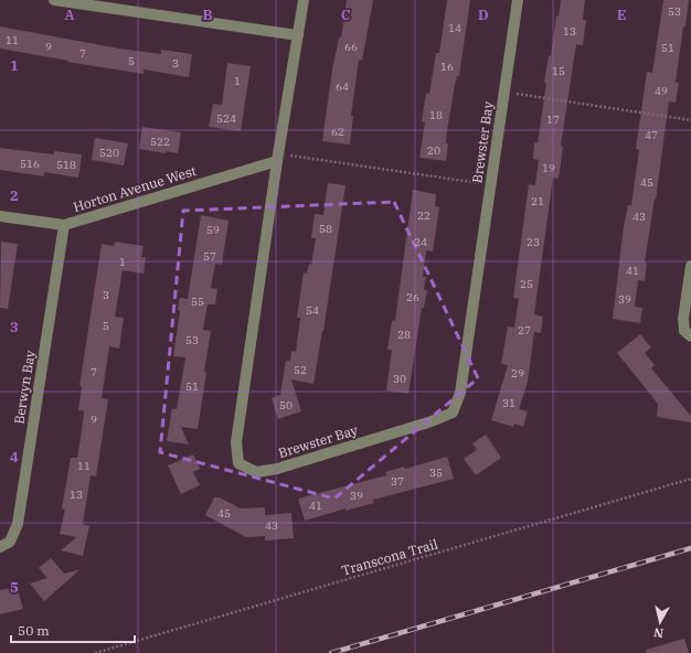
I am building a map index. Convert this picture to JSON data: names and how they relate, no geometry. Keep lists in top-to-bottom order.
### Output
{
  "streets": {
    "street": ["Brewster Bay", "Horton Avenue West", "Berwyn Bay"],
    "path": ["Transcona Trail"]
  },
  "crossings": [
    ["Brewster Bay", "Horton Avenue West"],
    ["Horton Avenue West", "Berwyn Bay"]
  ],
  "house_numbers": [
    "53",
    "14",
    "13",
    "11",
    "9",
    "66",
    "51",
    "7",
    "5",
    "3",
    "16",
    "15",
    "1",
    "64",
    "49",
    "18",
    "524",
    "17",
    "62",
    "47",
    "522",
    "20",
    "520",
    "516",
    "518",
    "19",
    "45",
    "21",
    "22",
    "43",
    "58",
    "59",
    "24",
    "23",
    "57",
    "1",
    "41",
    "25",
    "3",
    "26",
    "39",
    "55",
    "54",
    "5",
    "27",
    "28",
    "53",
    "52",
    "7",
    "29",
    "30",
    "51",
    "31",
    "50",
    "9",
    "11",
    "35",
    "37",
    "13",
    "39",
    "41",
    "45",
    "43"
  ],
  "scale_bar": "50 m",
  "north": "bottom",
  "grid": {
    "columns": [
      "A",
      "B",
      "C",
      "D",
      "E"
    ],
    "rows": [
      "1",
      "2",
      "3",
      "4",
      "5"
    ]
  }
}
